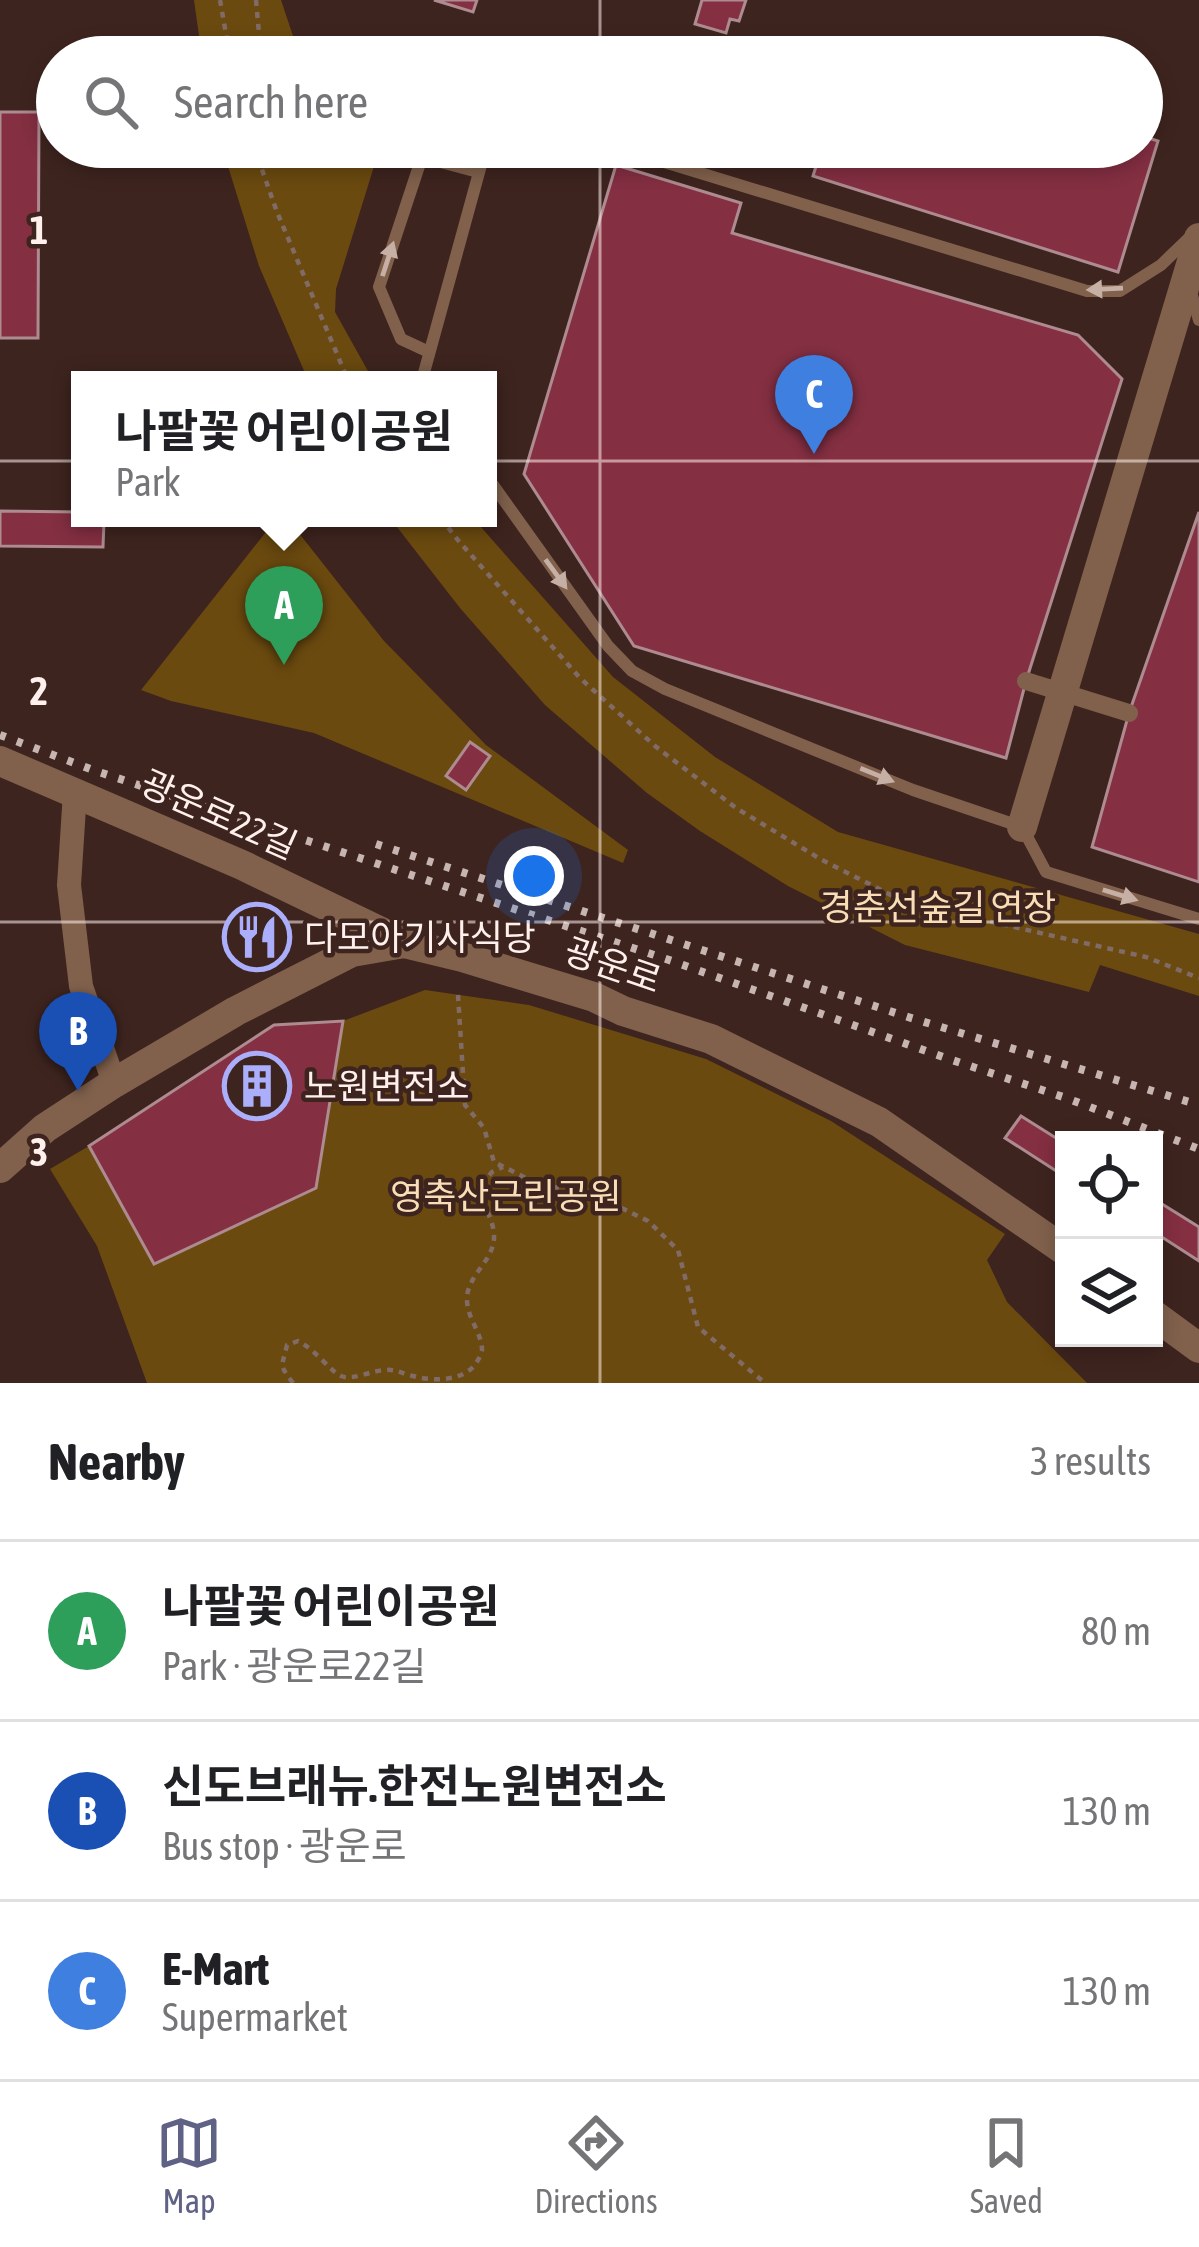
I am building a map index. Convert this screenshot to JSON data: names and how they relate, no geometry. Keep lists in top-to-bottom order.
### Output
{
  "streets": {
    "street": ["광운로22길", "광운로"]
  },
  "crossings": [
    ["광운로22길", "광운로"]
  ],
  "parks": ["경춘선숲길 연장", "영축산근린공원"],
  "places": {
    "restaurant": ["다모아기사식당"],
    "building": ["노원변전소"]
  },
  "page": {
    "search": "Search here",
    "pins": ["C", "A", "B"],
    "popup": ["나팔꽃 어린이공원", "Park"],
    "heading": ["Nearby", "3 results"],
    "list": [
      {
        "mark": "A",
        "name": "나팔꽃 어린이공원",
        "note": "Park · 광운로22길",
        "value": "80 m"
      },
      {
        "mark": "B",
        "name": "신도브래뉴.한전노원변전소",
        "note": "Bus stop · 광운로",
        "value": "130 m"
      },
      {
        "mark": "C",
        "name": "E-Mart",
        "note": "Supermarket",
        "value": "130 m"
      }
    ],
    "nav": ["Map", "Directions", "Saved"]
  },
  "grid": {
    "rows": ["1", "2", "3"]
  }
}
